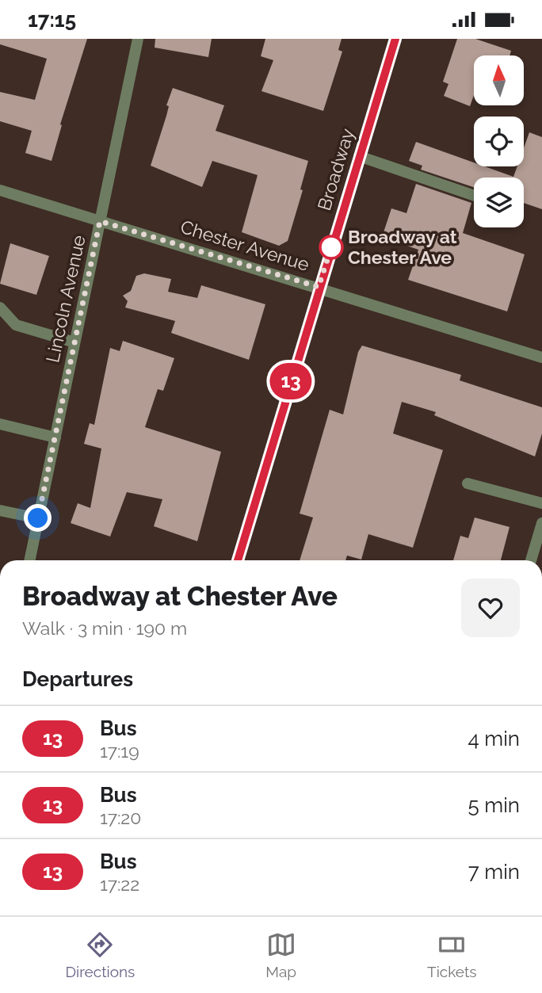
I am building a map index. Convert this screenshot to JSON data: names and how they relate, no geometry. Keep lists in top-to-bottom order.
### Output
{
  "streets": {
    "main road": ["Broadway"],
    "street": ["Chester Avenue", "Lincoln Avenue"]
  },
  "crossings": [
    ["Broadway", "Chester Avenue"],
    ["Chester Avenue", "Lincoln Avenue"]
  ],
  "places": ["Broadway at Chester Ave"],
  "lines": ["bus line 13"],
  "north": "top",
  "page": {
    "status": "17:15",
    "on_map": "13",
    "heading": [
      ["Broadway at Chester Ave", "Walk · 3 min · 190 m"],
      "Departures"
    ],
    "list": [
      {
        "mark": "13",
        "name": "Bus",
        "note": "17:19",
        "value": "4 min"
      },
      {
        "mark": "13",
        "name": "Bus",
        "note": "17:20",
        "value": "5 min"
      },
      {
        "mark": "13",
        "name": "Bus",
        "note": "17:22",
        "value": "7 min"
      }
    ],
    "tabs": ["Directions", "Map", "Tickets"]
  }
}
